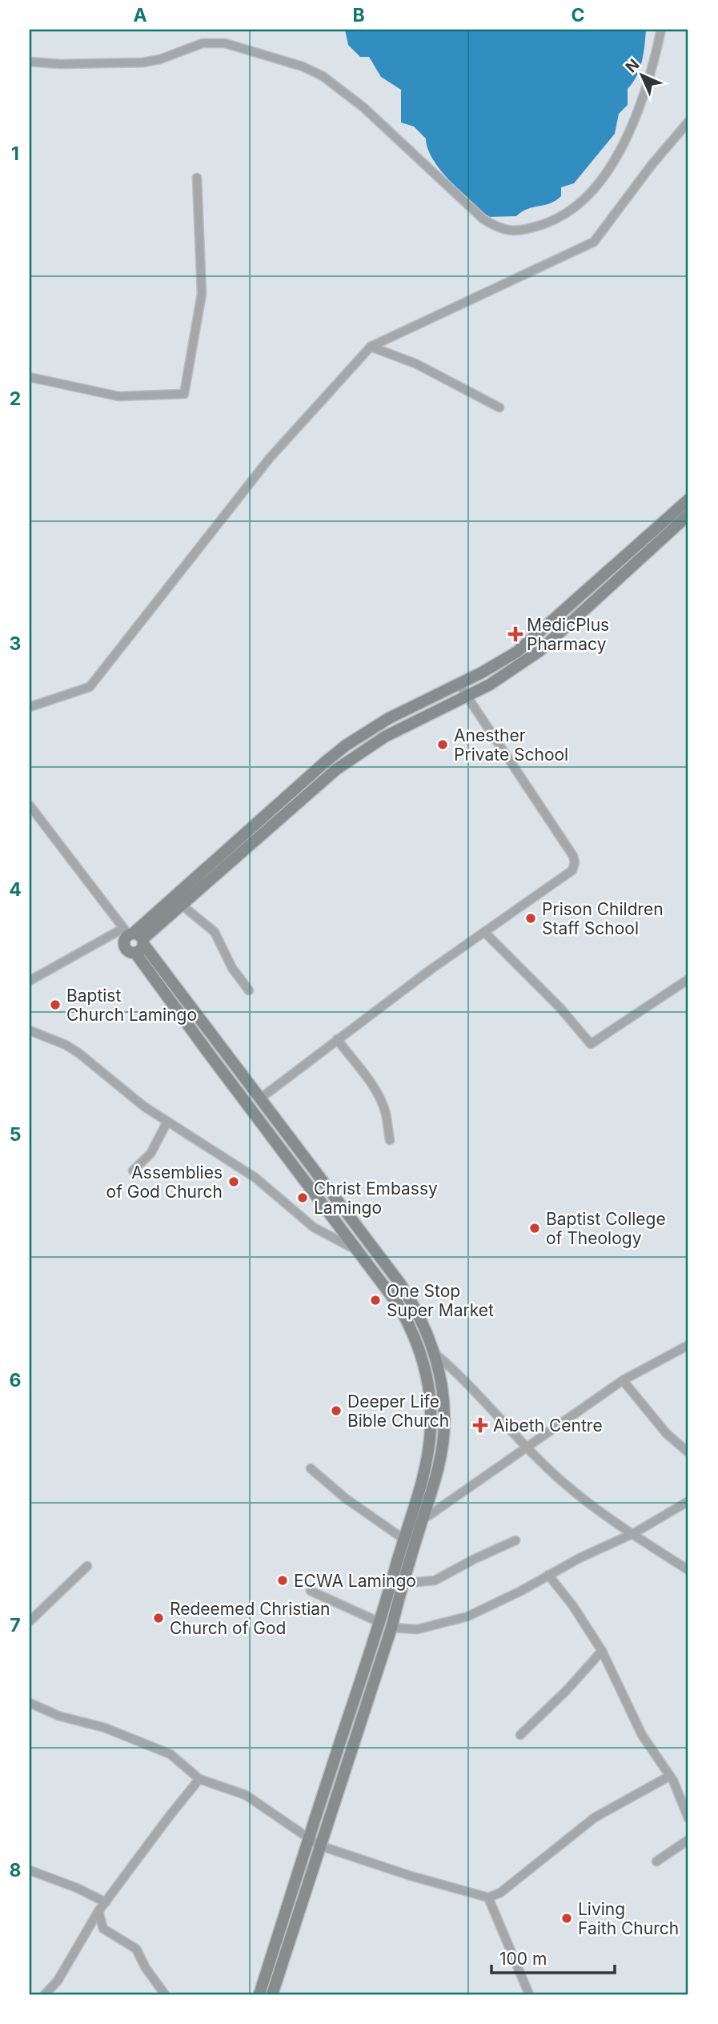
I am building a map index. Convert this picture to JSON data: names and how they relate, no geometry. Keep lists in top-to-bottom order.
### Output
{
  "places": {
    "health": ["MedicPlus Pharmacy", "Aibeth Centre"],
    "other": [
      "Anesther Private School",
      "Prison Children Staff School",
      "Baptist Church Lamingo",
      "Assemblies of God Church",
      "Christ Embassy Lamingo",
      "Baptist College of Theology",
      "One Stop Super Market",
      "Deeper Life Bible Church",
      "ECWA Lamingo",
      "Redeemed Christian Church of God",
      "Living Faith Church"
    ]
  },
  "scale_bar": "100 m",
  "north": "top left",
  "grid": {
    "columns": ["A", "B", "C"],
    "rows": [
      "1",
      "2",
      "3",
      "4",
      "5",
      "6",
      "7",
      "8"
    ]
  }
}
